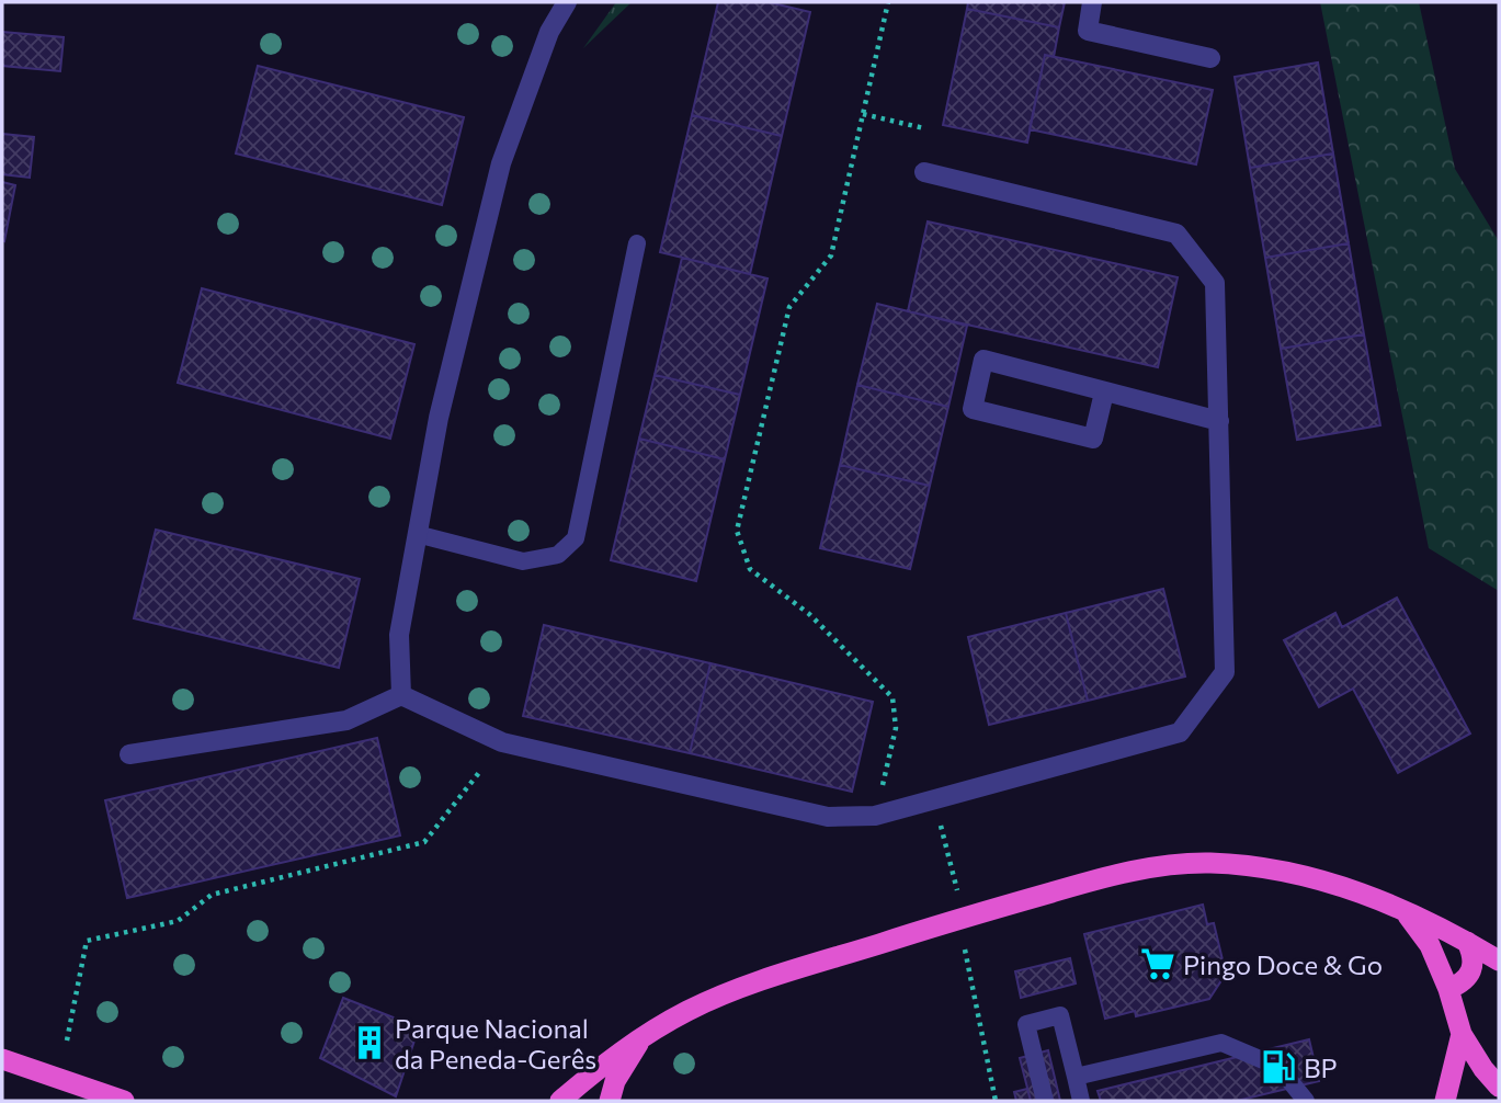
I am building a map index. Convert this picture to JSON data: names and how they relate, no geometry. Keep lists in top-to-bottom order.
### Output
{
  "places": {
    "supermarket": ["Pingo Doce & Go"],
    "building": ["Parque Nacional da Peneda-Gerês"],
    "fuel station": ["BP"]
  }
}
